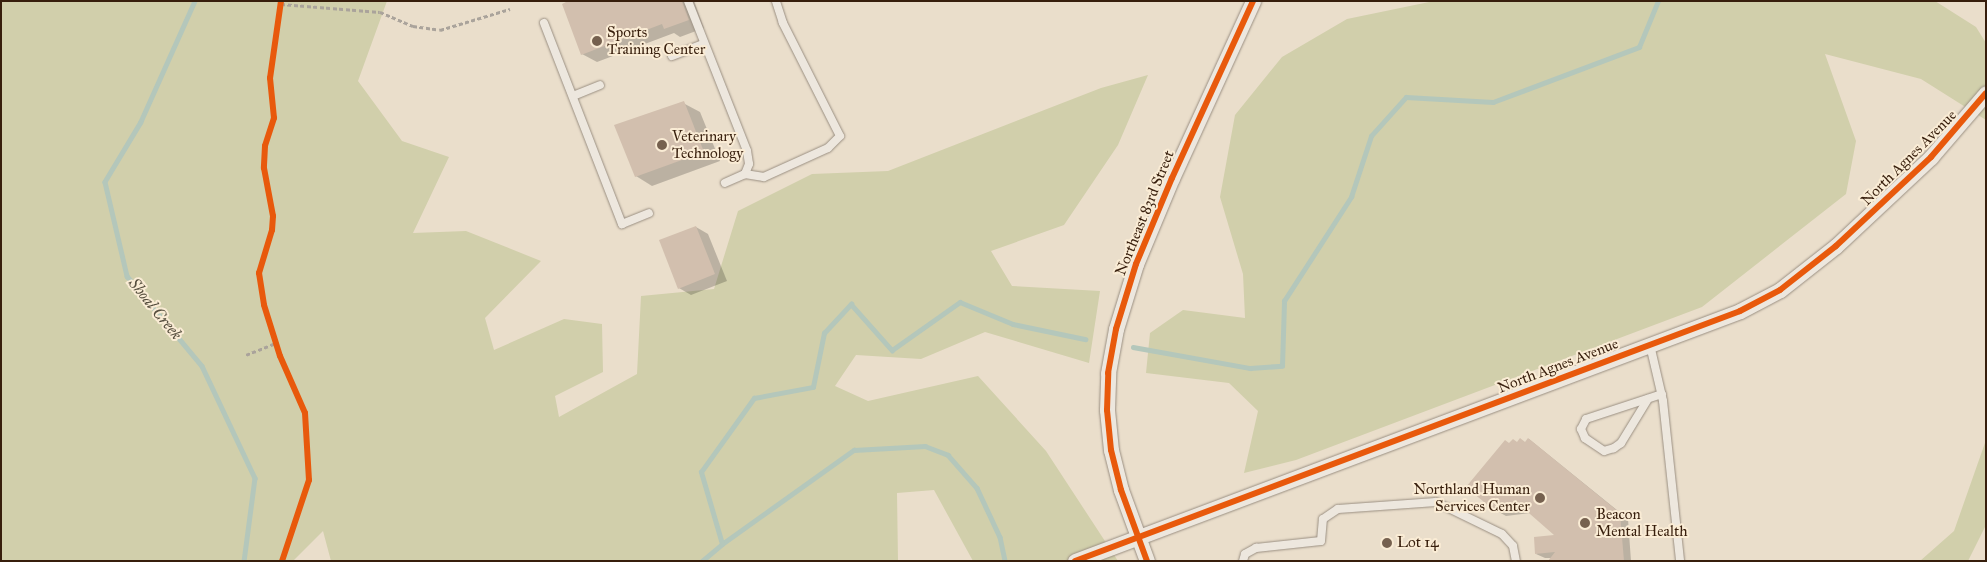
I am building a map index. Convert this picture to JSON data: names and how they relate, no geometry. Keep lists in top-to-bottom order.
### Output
{
  "streets": {
    "street": ["North Agnes Avenue", "Northeast 83rd Street"]
  },
  "crossings": [
    ["North Agnes Avenue", "Northeast 83rd Street"]
  ],
  "water": ["Shoal Creek"],
  "places": [
    "Sports Training Center",
    "Veterinary Technology",
    "Northland Human Services Center",
    "Beacon Mental Health",
    "Lot 14"
  ]
}
